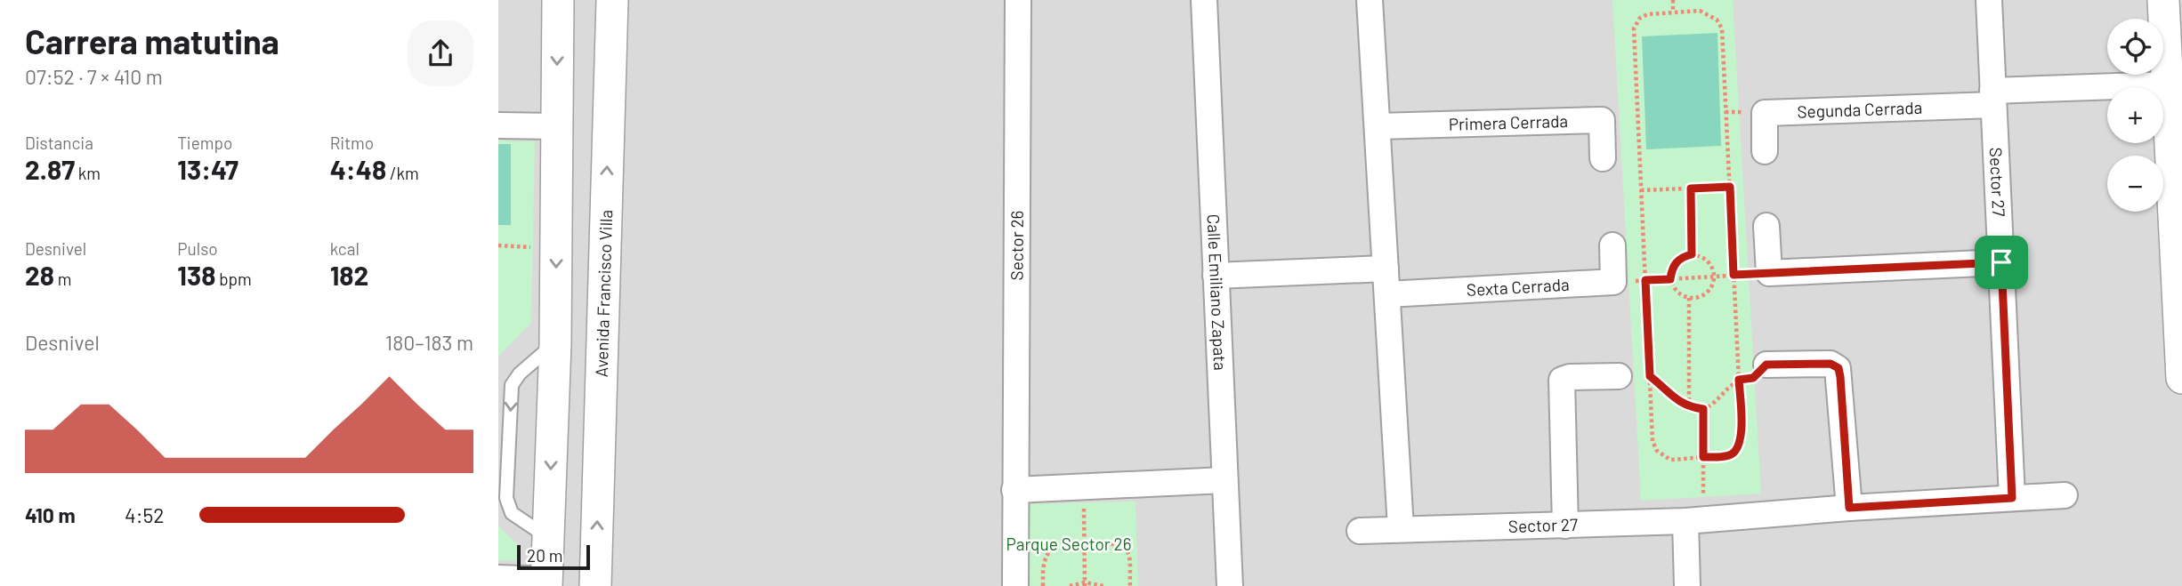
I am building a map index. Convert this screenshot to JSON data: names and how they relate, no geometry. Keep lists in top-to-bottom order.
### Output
{
  "streets": {
    "street": [
      "Segunda Cerrada",
      "Primera Cerrada",
      "Sector 27",
      "Sector 26",
      "Sexta Cerrada",
      "Avenida Francisco Villa",
      "Calle Emiliano Zapata"
    ]
  },
  "crossings": [
    ["Segunda Cerrada", "Sector 27"]
  ],
  "parks": ["Parque Sector 26"],
  "scale_bar": "20 m",
  "page": {
    "heading": ["Carrera matutina", "07:52 · 7 × 410 m"],
    "map_buttons": ["+", "−"],
    "stats": [
      ["Distancia", "2.87 km"],
      ["Tiempo", "13:47"],
      ["Ritmo", "4:48 /km"],
      ["Desnivel", "28 m"],
      ["Pulso", "138 bpm"],
      ["kcal", "182"]
    ],
    "chart": ["Desnivel", "180–183 m"],
    "list": [
      {
        "name": "410 m",
        "note": "4:52"
      }
    ],
    "scale": "20 m"
  }
}
